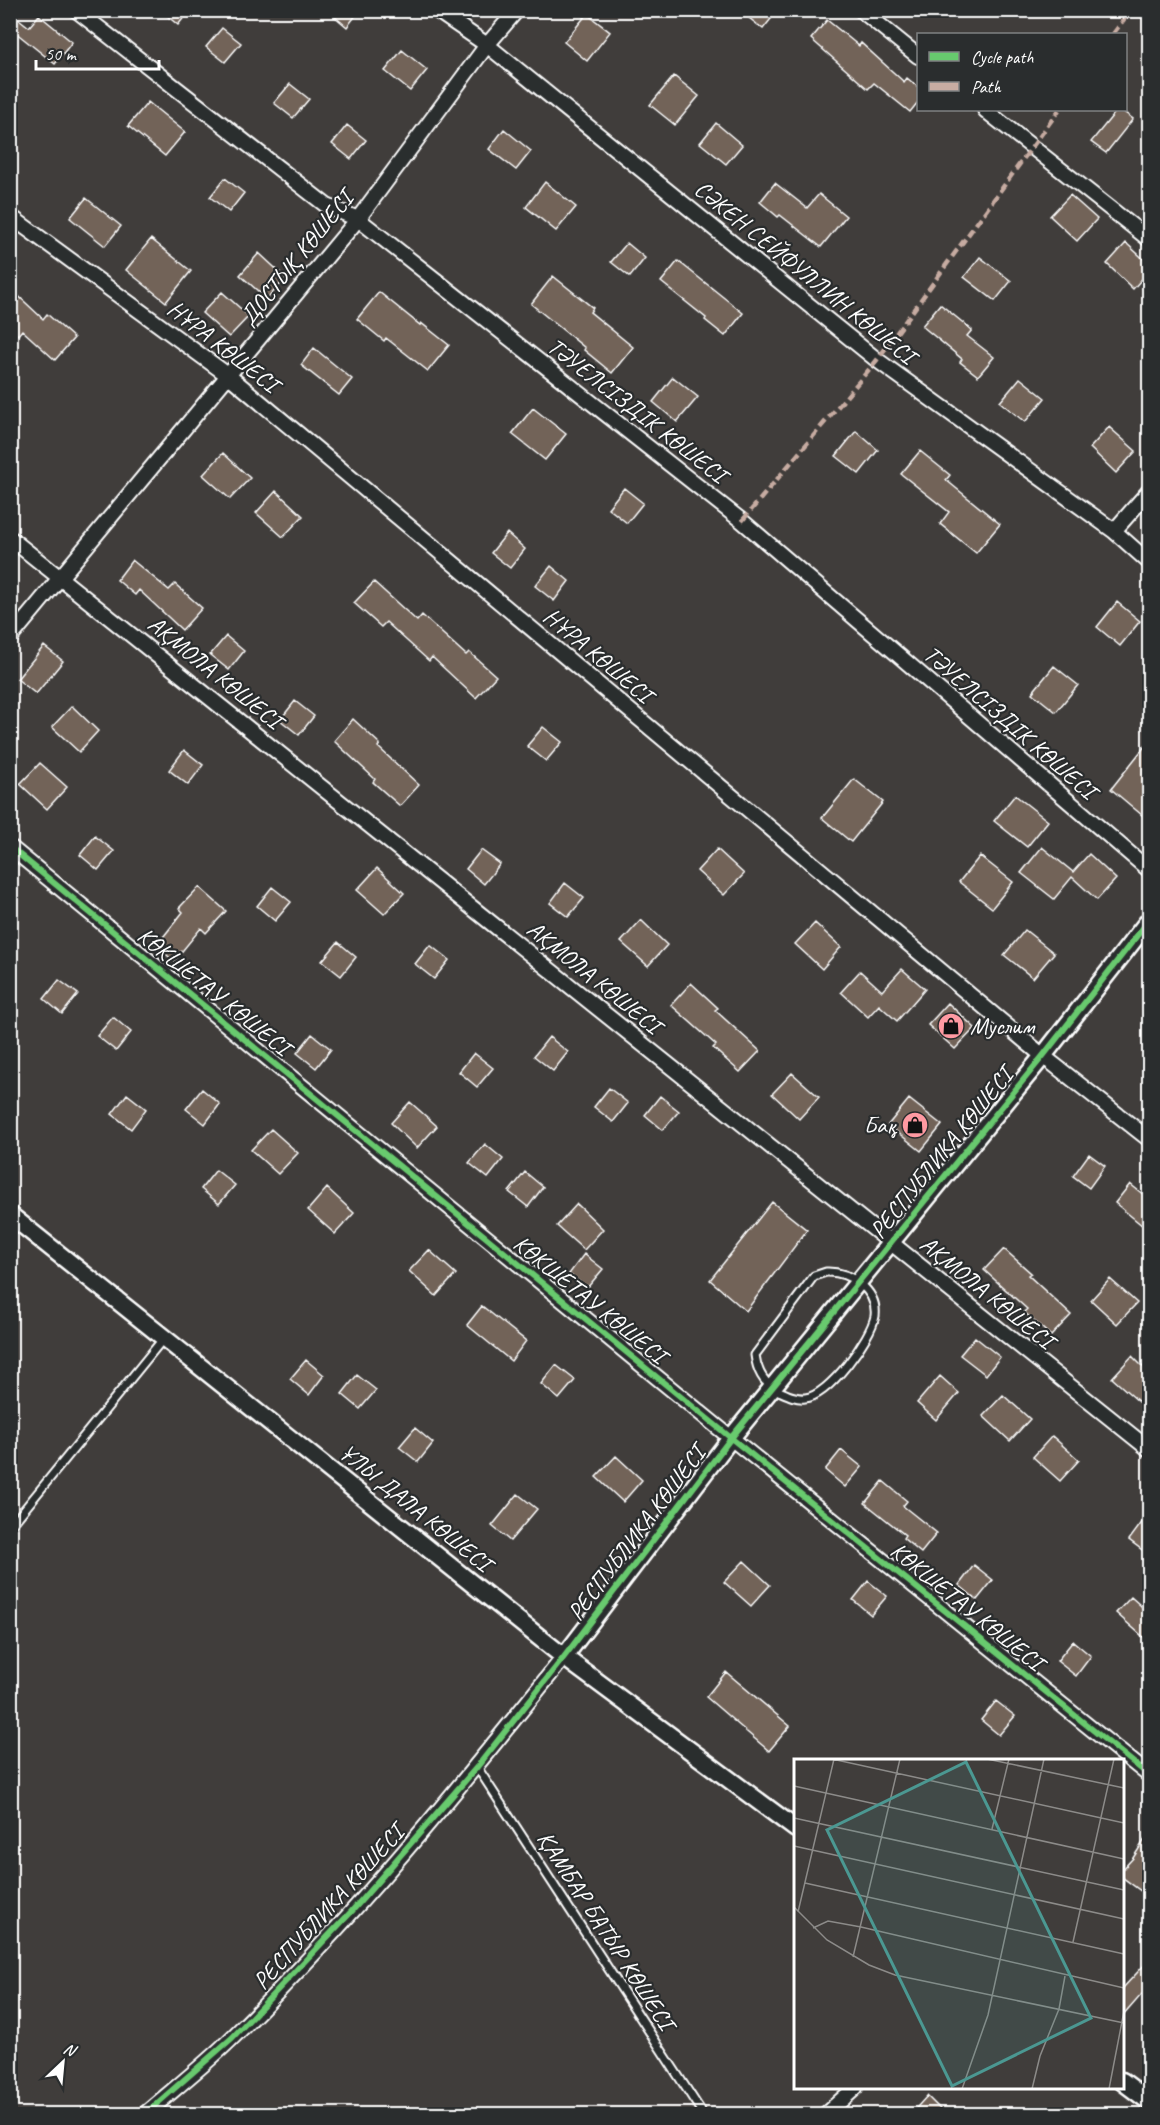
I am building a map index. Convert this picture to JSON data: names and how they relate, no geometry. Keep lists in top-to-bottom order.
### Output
{
  "streets": {
    "street": [
      "ДОСТЫҚ КӨШЕСІ",
      "СӘКЕН СЕЙФУЛЛИН КӨШЕСІ",
      "НҰРА КӨШЕСІ",
      "ТӘУЕЛСІЗДІК КӨШЕСІ",
      "АҚМОЛА КӨШЕСІ",
      "КӨКШЕТАУ КӨШЕСІ",
      "РЕСПУБЛИКА КӨШЕСІ",
      "ҰЛЫ ДАЛА КӨШЕСІ"
    ],
    "lane": ["ҚАМБАР БАТЫР КӨШЕСІ"]
  },
  "crossings": [
    ["ДОСТЫҚ КӨШЕСІ", "СӘКЕН СЕЙФУЛЛИН КӨШЕСІ"],
    ["ДОСТЫҚ КӨШЕСІ", "НҰРА КӨШЕСІ"],
    ["ДОСТЫҚ КӨШЕСІ", "ТӘУЕЛСІЗДІК КӨШЕСІ"],
    ["ДОСТЫҚ КӨШЕСІ", "АҚМОЛА КӨШЕСІ"],
    ["НҰРА КӨШЕСІ", "РЕСПУБЛИКА КӨШЕСІ"],
    ["АҚМОЛА КӨШЕСІ", "РЕСПУБЛИКА КӨШЕСІ"],
    ["КӨКШЕТАУ КӨШЕСІ", "РЕСПУБЛИКА КӨШЕСІ"],
    ["РЕСПУБЛИКА КӨШЕСІ", "ҰЛЫ ДАЛА КӨШЕСІ"],
    ["РЕСПУБЛИКА КӨШЕСІ", "ҚАМБАР БАТЫР КӨШЕСІ"]
  ],
  "places": {
    "shop": ["Муслим", "Бақ"]
  },
  "legend": ["Cycle path", "Path"],
  "scale_bar": "50 m",
  "north": "top right"
}
